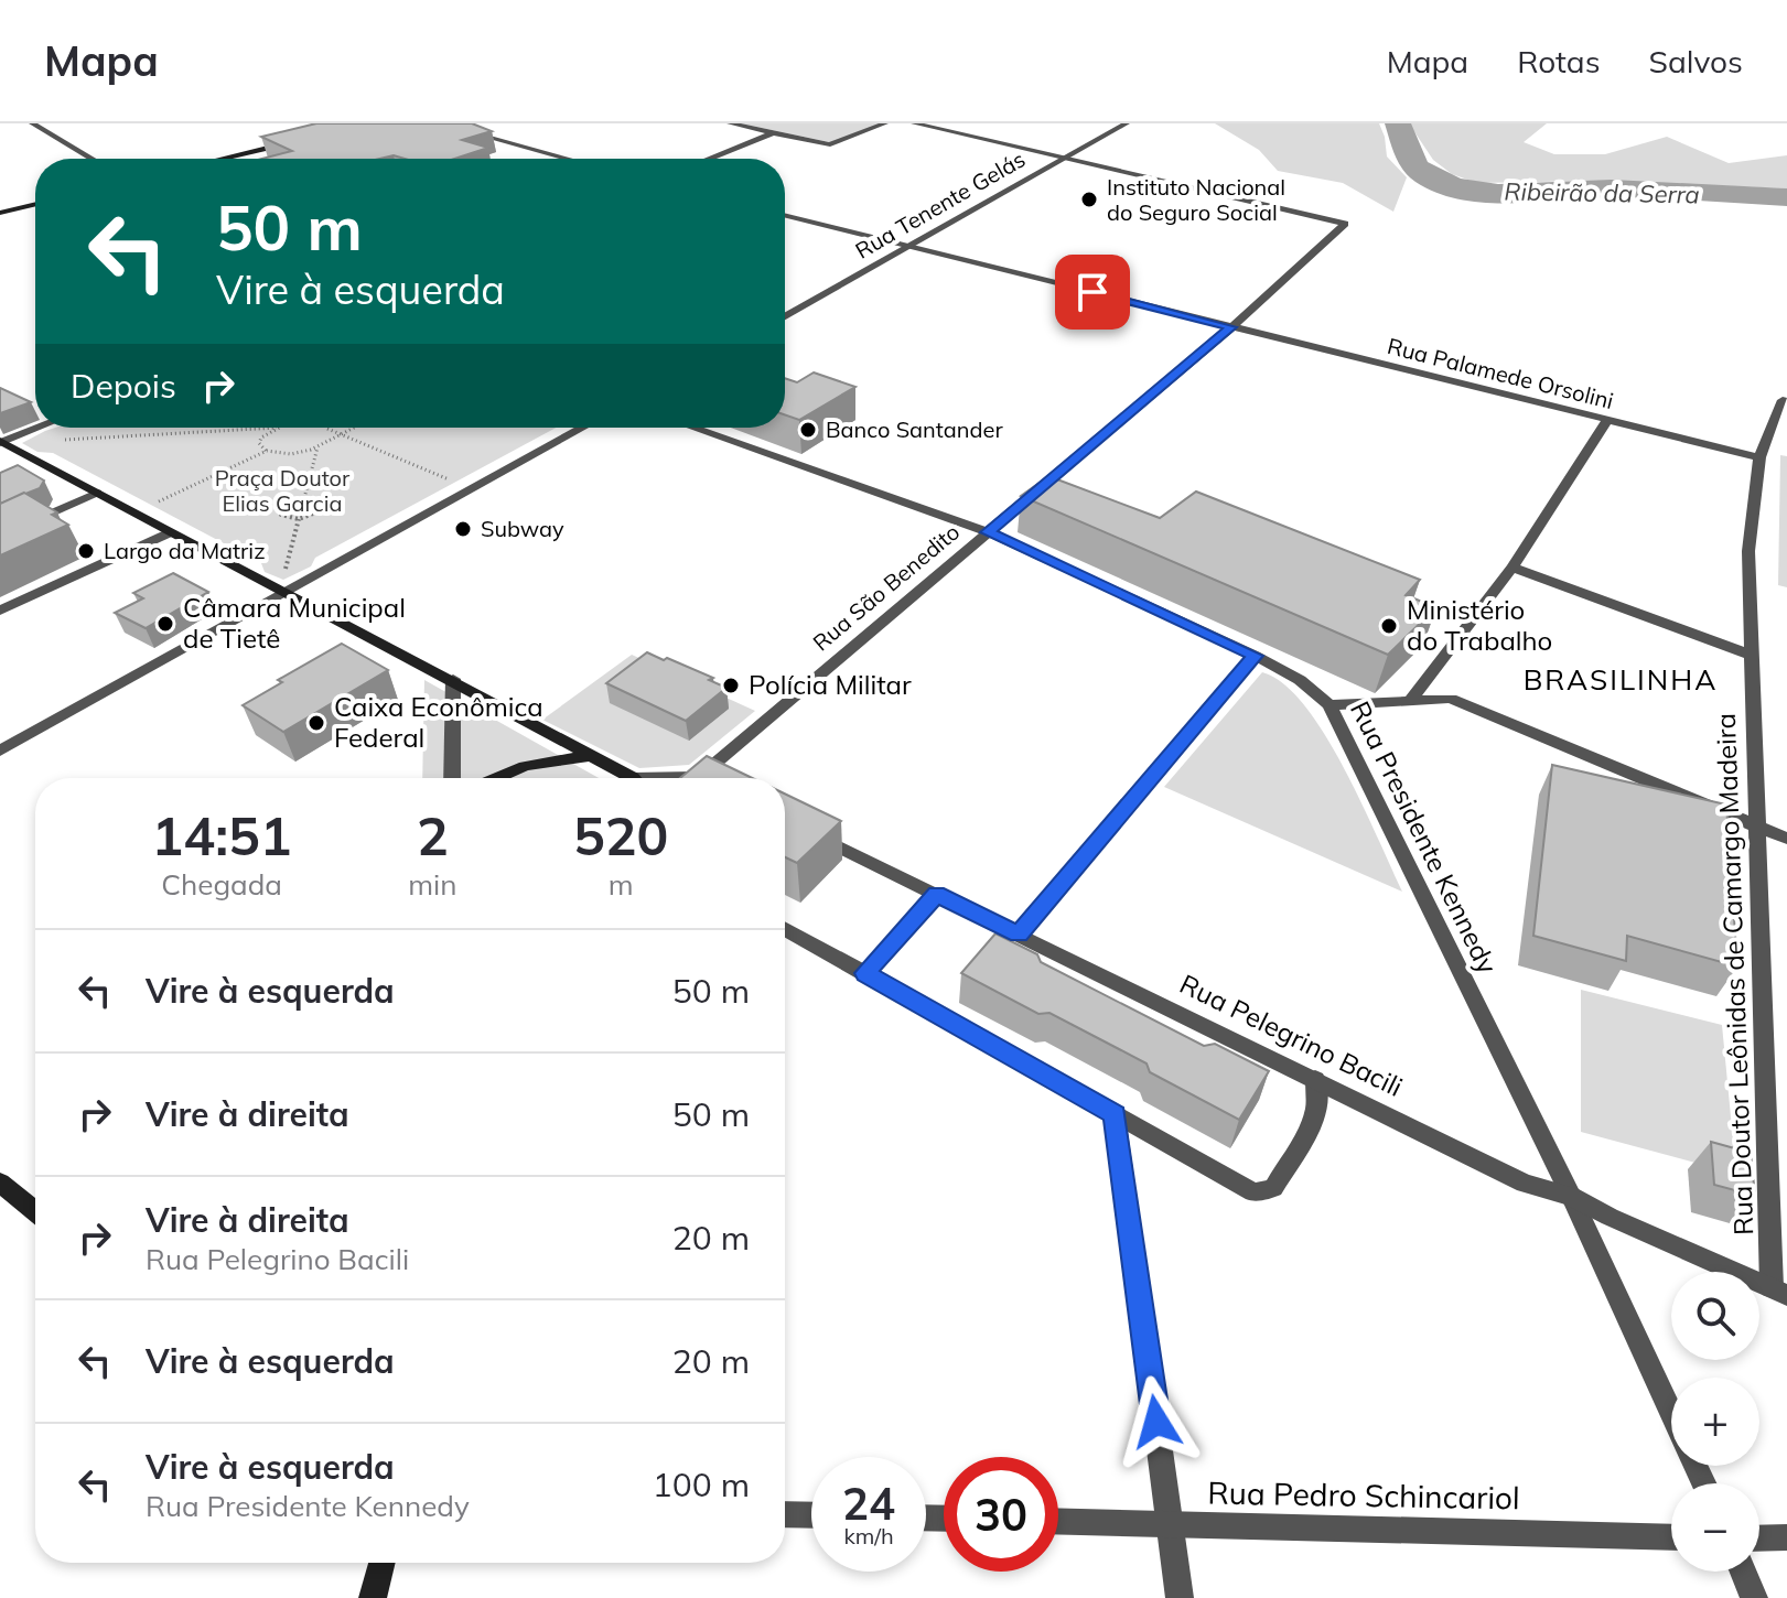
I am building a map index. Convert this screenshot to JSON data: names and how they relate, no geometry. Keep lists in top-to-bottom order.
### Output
{
  "streets": {
    "street": [
      "Rua Tenente Gelás",
      "Rua Palamede Orsolini",
      "Rua São Benedito",
      "Rua Presidente Kennedy",
      "Rua Doutor Leônidas de Camargo Madeira",
      "Rua Pelegrino Bacili",
      "Rua Pedro Schincariol"
    ]
  },
  "crossings": [
    ["Rua Tenente Gelás", "Rua Palamede Orsolini"],
    ["Rua Tenente Gelás", "Rua São Benedito"],
    ["Rua Palamede Orsolini", "Rua São Benedito"],
    ["Rua Palamede Orsolini", "Rua Doutor Leônidas de Camargo Madeira"],
    ["Rua São Benedito", "Rua Presidente Kennedy"],
    ["Rua Presidente Kennedy", "Rua Pelegrino Bacili"],
    ["Rua Doutor Leônidas de Camargo Madeira", "Rua Pelegrino Bacili"]
  ],
  "districts": ["BRASILINHA"],
  "water": ["Ribeirão da Serra"],
  "parks": ["Praça Doutor Elias Garcia"],
  "places": [
    "Instituto Nacional do Seguro Social",
    "Banco Santander",
    "Subway",
    "Largo da Matriz",
    "Câmara Municipal de Tietê",
    "Ministério do Trabalho",
    "Polícia Militar",
    "Caixa Econômica Federal"
  ],
  "page": {
    "header": "Mapa",
    "nav": ["Mapa", "Rotas", "Salvos"],
    "turn": ["50 m", "Vire à esquerda"],
    "then": "Depois",
    "eta": [
      "14:51",
      "Chegada",
      "2",
      "min",
      "520",
      "m"
    ],
    "list": [
      {
        "name": "Vire à esquerda",
        "value": "50 m"
      },
      {
        "name": "Vire à direita",
        "value": "50 m"
      },
      {
        "name": "Vire à direita",
        "note": "Rua Pelegrino Bacili",
        "value": "20 m"
      },
      {
        "name": "Vire à esquerda",
        "value": "20 m"
      },
      {
        "name": "Vire à esquerda",
        "note": "Rua Presidente Kennedy",
        "value": "100 m"
      }
    ],
    "map_buttons": ["+", "−"],
    "speed": "24 km/h",
    "limit": "30"
  }
}
